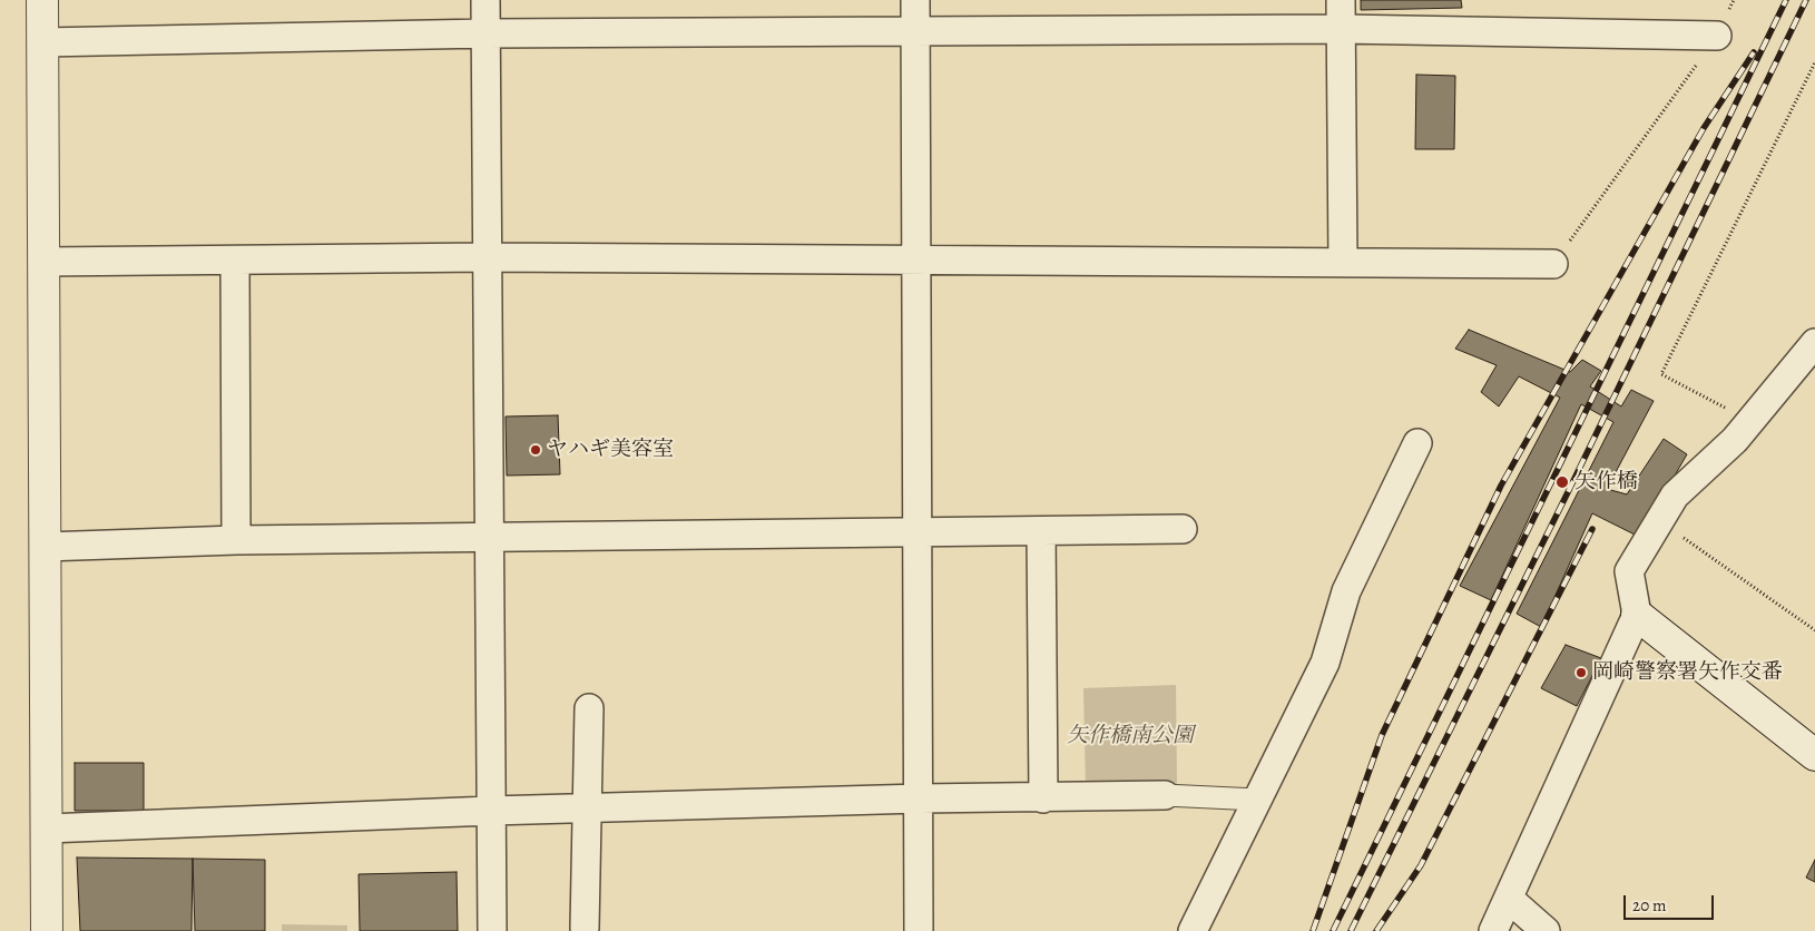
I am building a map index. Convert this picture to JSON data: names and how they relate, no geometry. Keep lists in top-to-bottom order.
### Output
{
  "parks": ["矢作橋南公園"],
  "places": ["ヤハギ美容室", "矢作橋", "岡崎警察署矢作交番"],
  "scale_bar": "20 m"
}
